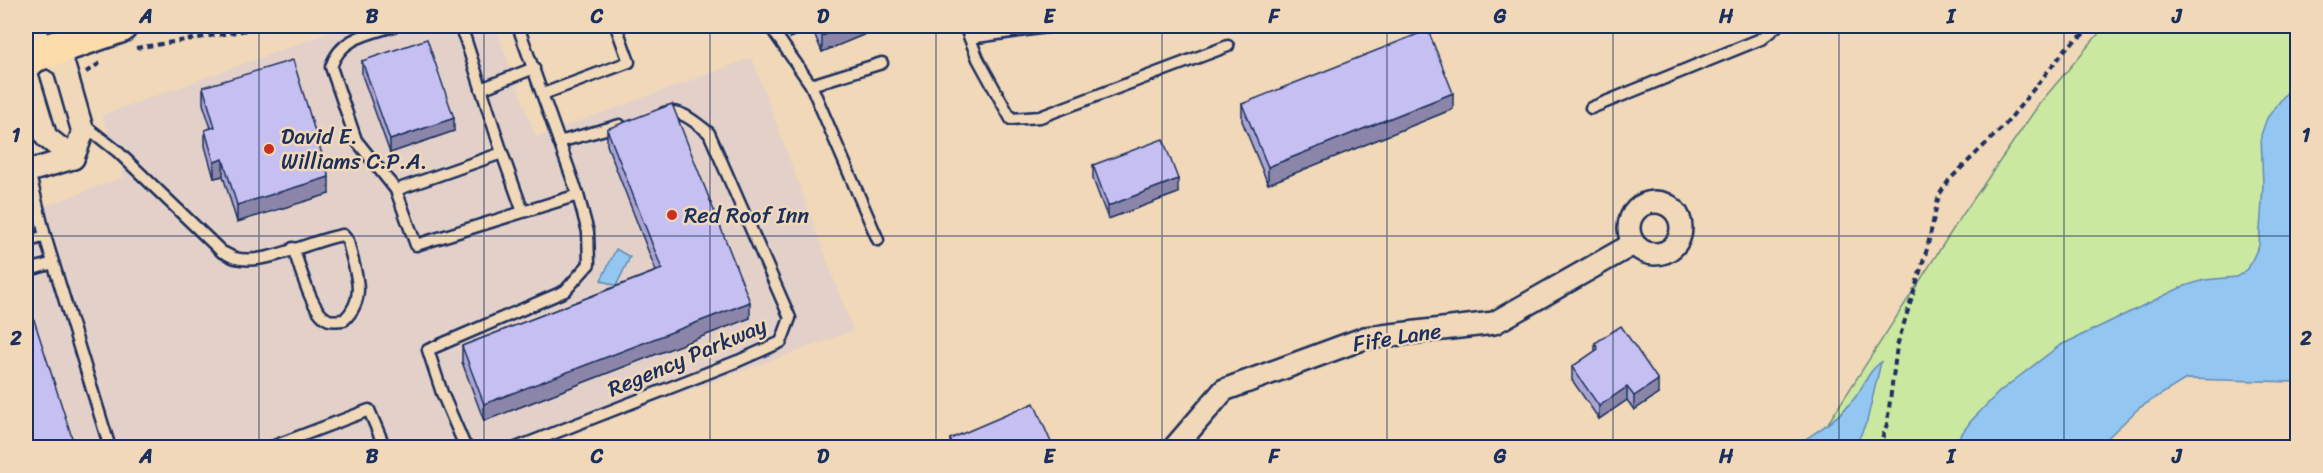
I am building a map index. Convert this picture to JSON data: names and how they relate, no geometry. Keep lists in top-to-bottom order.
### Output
{
  "streets": {
    "street": ["Fife Lane"],
    "lane": ["Regency Parkway"]
  },
  "places": ["David E. Williams C.P.A.", "Red Roof Inn"],
  "grid": {
    "columns": [
      "A",
      "B",
      "C",
      "D",
      "E",
      "F",
      "G",
      "H",
      "I",
      "J"
    ],
    "rows": ["1", "2"]
  }
}
